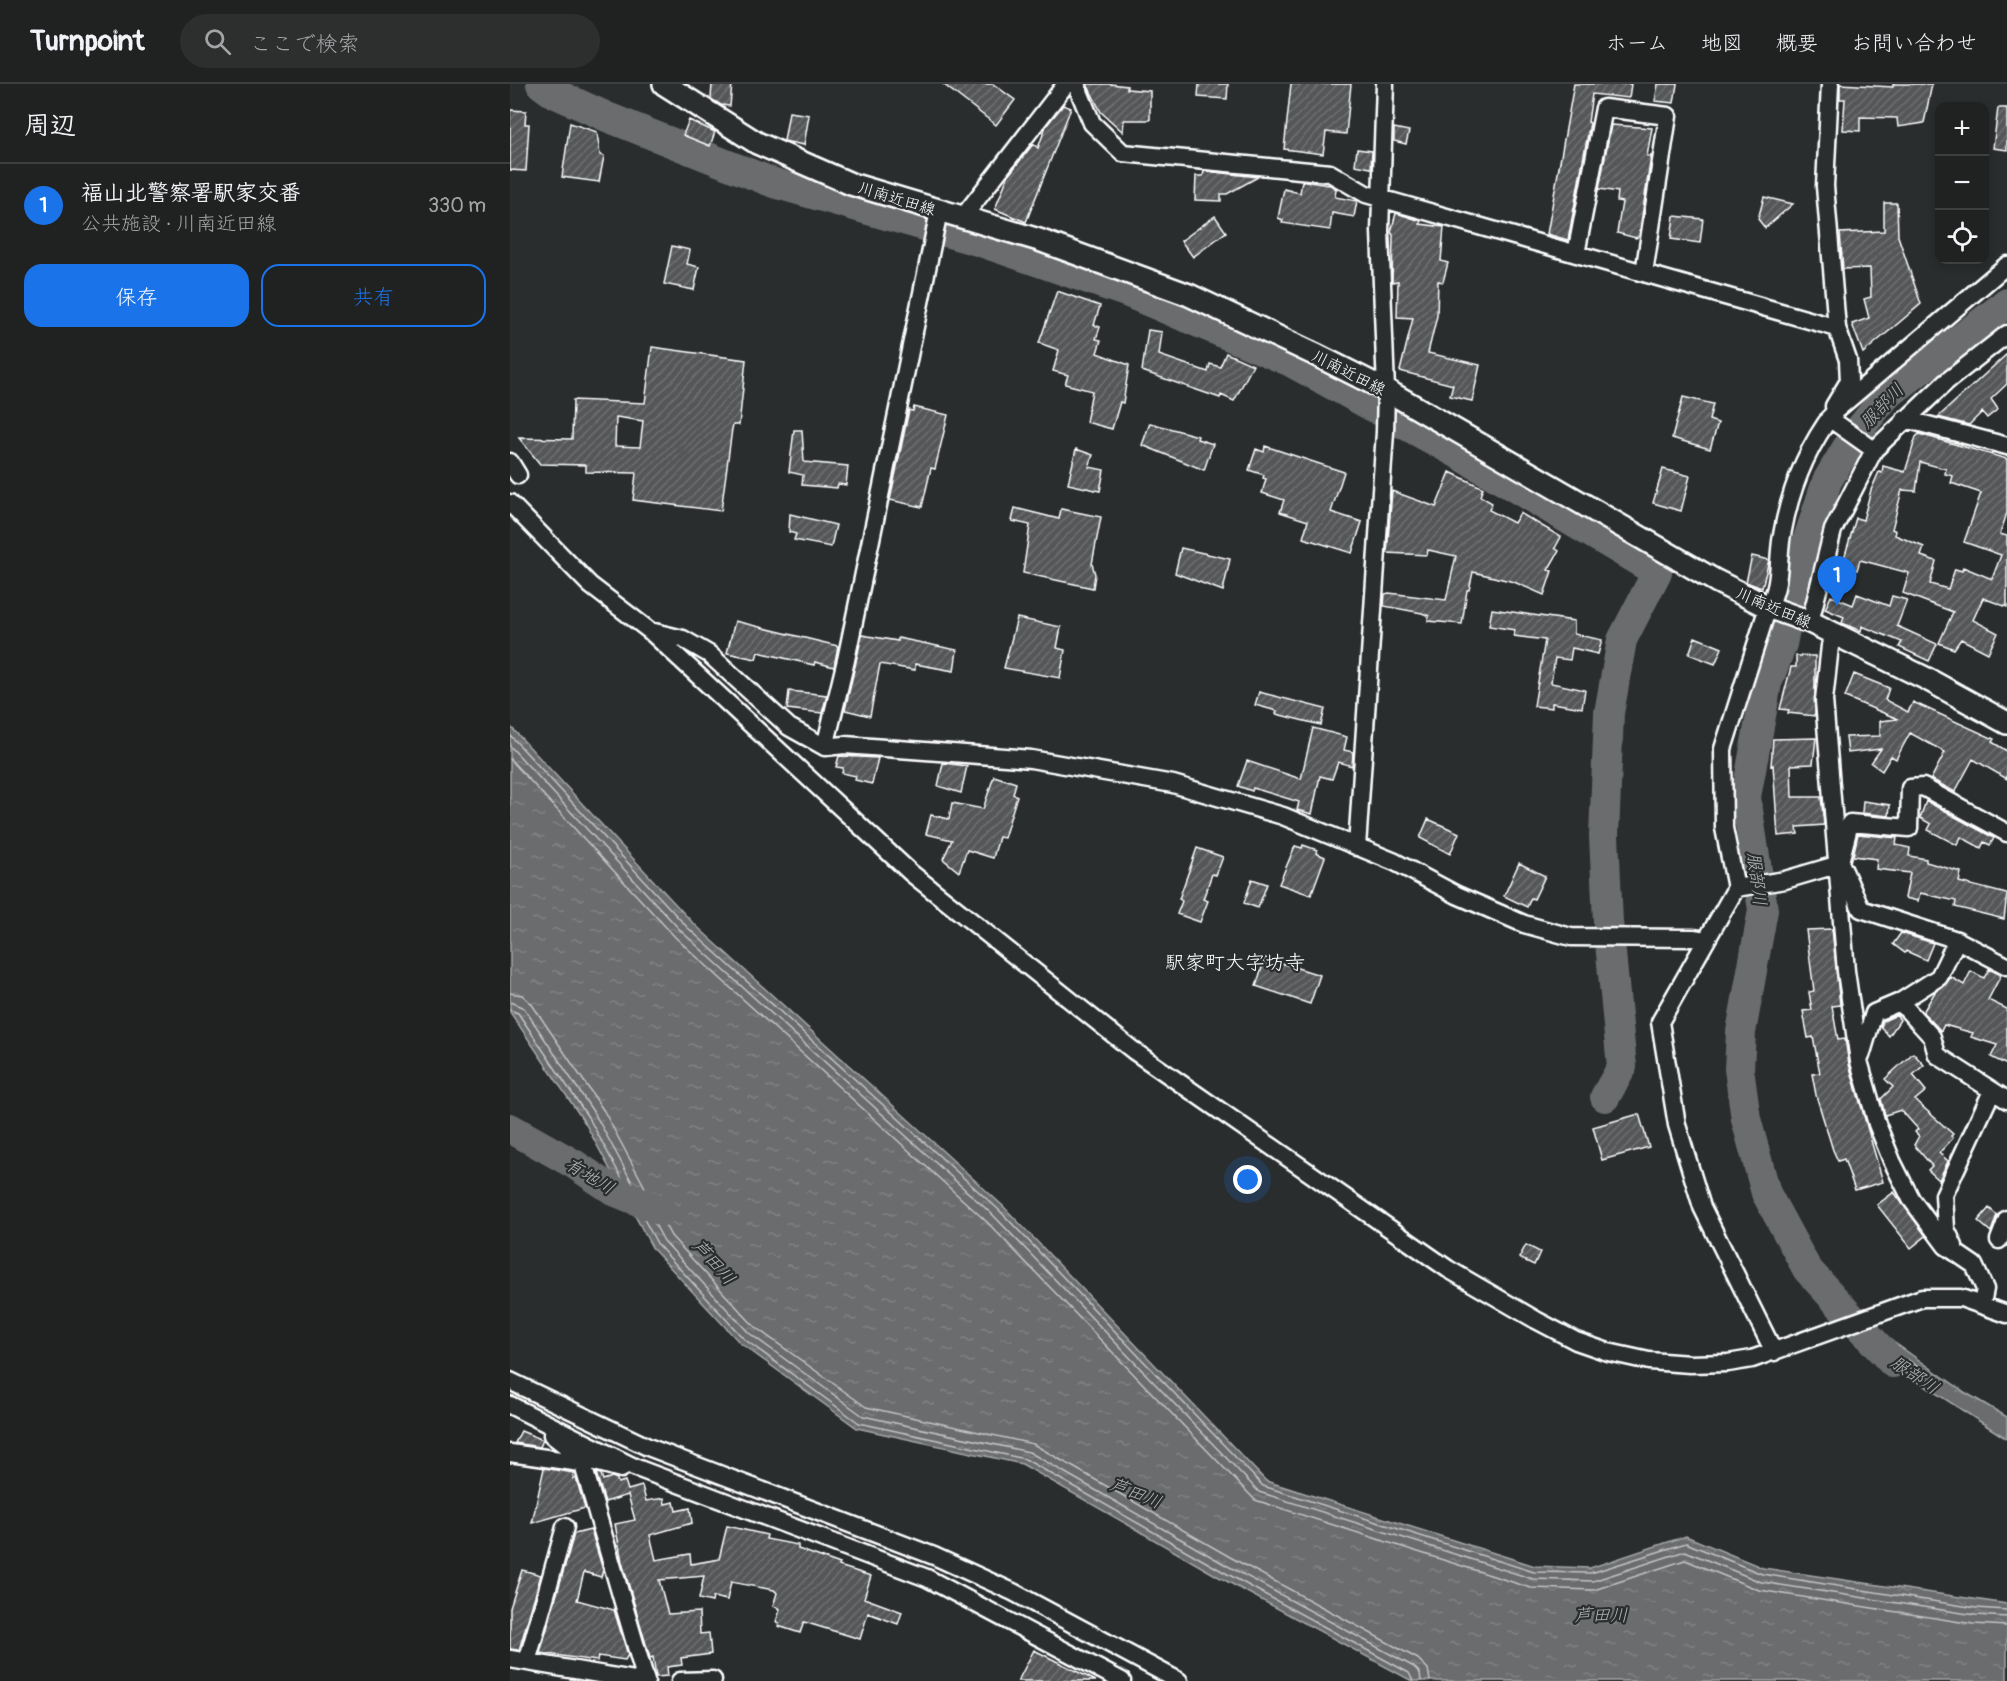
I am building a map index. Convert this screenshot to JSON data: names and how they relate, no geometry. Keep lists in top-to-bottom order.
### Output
{
  "streets": {
    "main road": ["川南近田線"]
  },
  "districts": ["駅家町大字坊寺"],
  "water": ["服部川", "有地川", "芦田川"],
  "page": {
    "header": "Turnpoint",
    "search": "ここで検索",
    "nav": [
      "ホーム",
      "地図",
      "概要",
      "お問い合わせ"
    ],
    "heading": "周辺",
    "map_buttons": ["+", "−"],
    "list": [
      {
        "mark": "1",
        "name": "福山北警察署駅家交番",
        "note": "公共施設 · 川南近田線",
        "value": "330 m"
      }
    ],
    "buttons": ["保存", "共有"],
    "pins": "1"
  }
}
